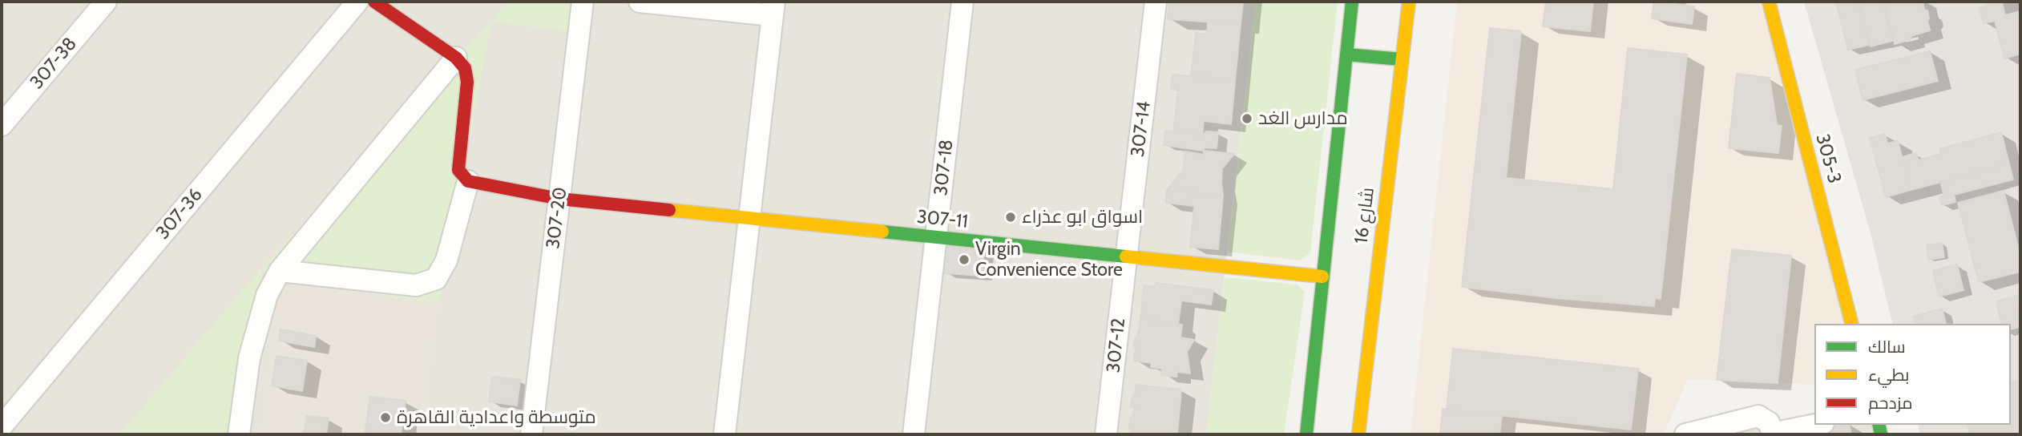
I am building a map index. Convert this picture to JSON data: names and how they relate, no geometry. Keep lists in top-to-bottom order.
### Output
{
  "streets": {
    "street": [
      "307-38",
      "307-14",
      "305-3",
      "307-18",
      "307-36",
      "شارع 16",
      "307-20",
      "307-11",
      "307-12"
    ]
  },
  "crossings": [
    ["307-14", "307-11"],
    ["307-14", "307-12"],
    ["307-18", "307-11"],
    ["شارع 16", "307-11"],
    ["307-20", "307-11"],
    ["307-11", "307-12"]
  ],
  "places": [
    "مدارس الغد",
    "اسواق ابو عذراء",
    "Virgin Convenience Store",
    "متوسطة واعدادية القاهرة"
  ],
  "legend": ["سالك", "بطيء", "مزدحم"]
}
